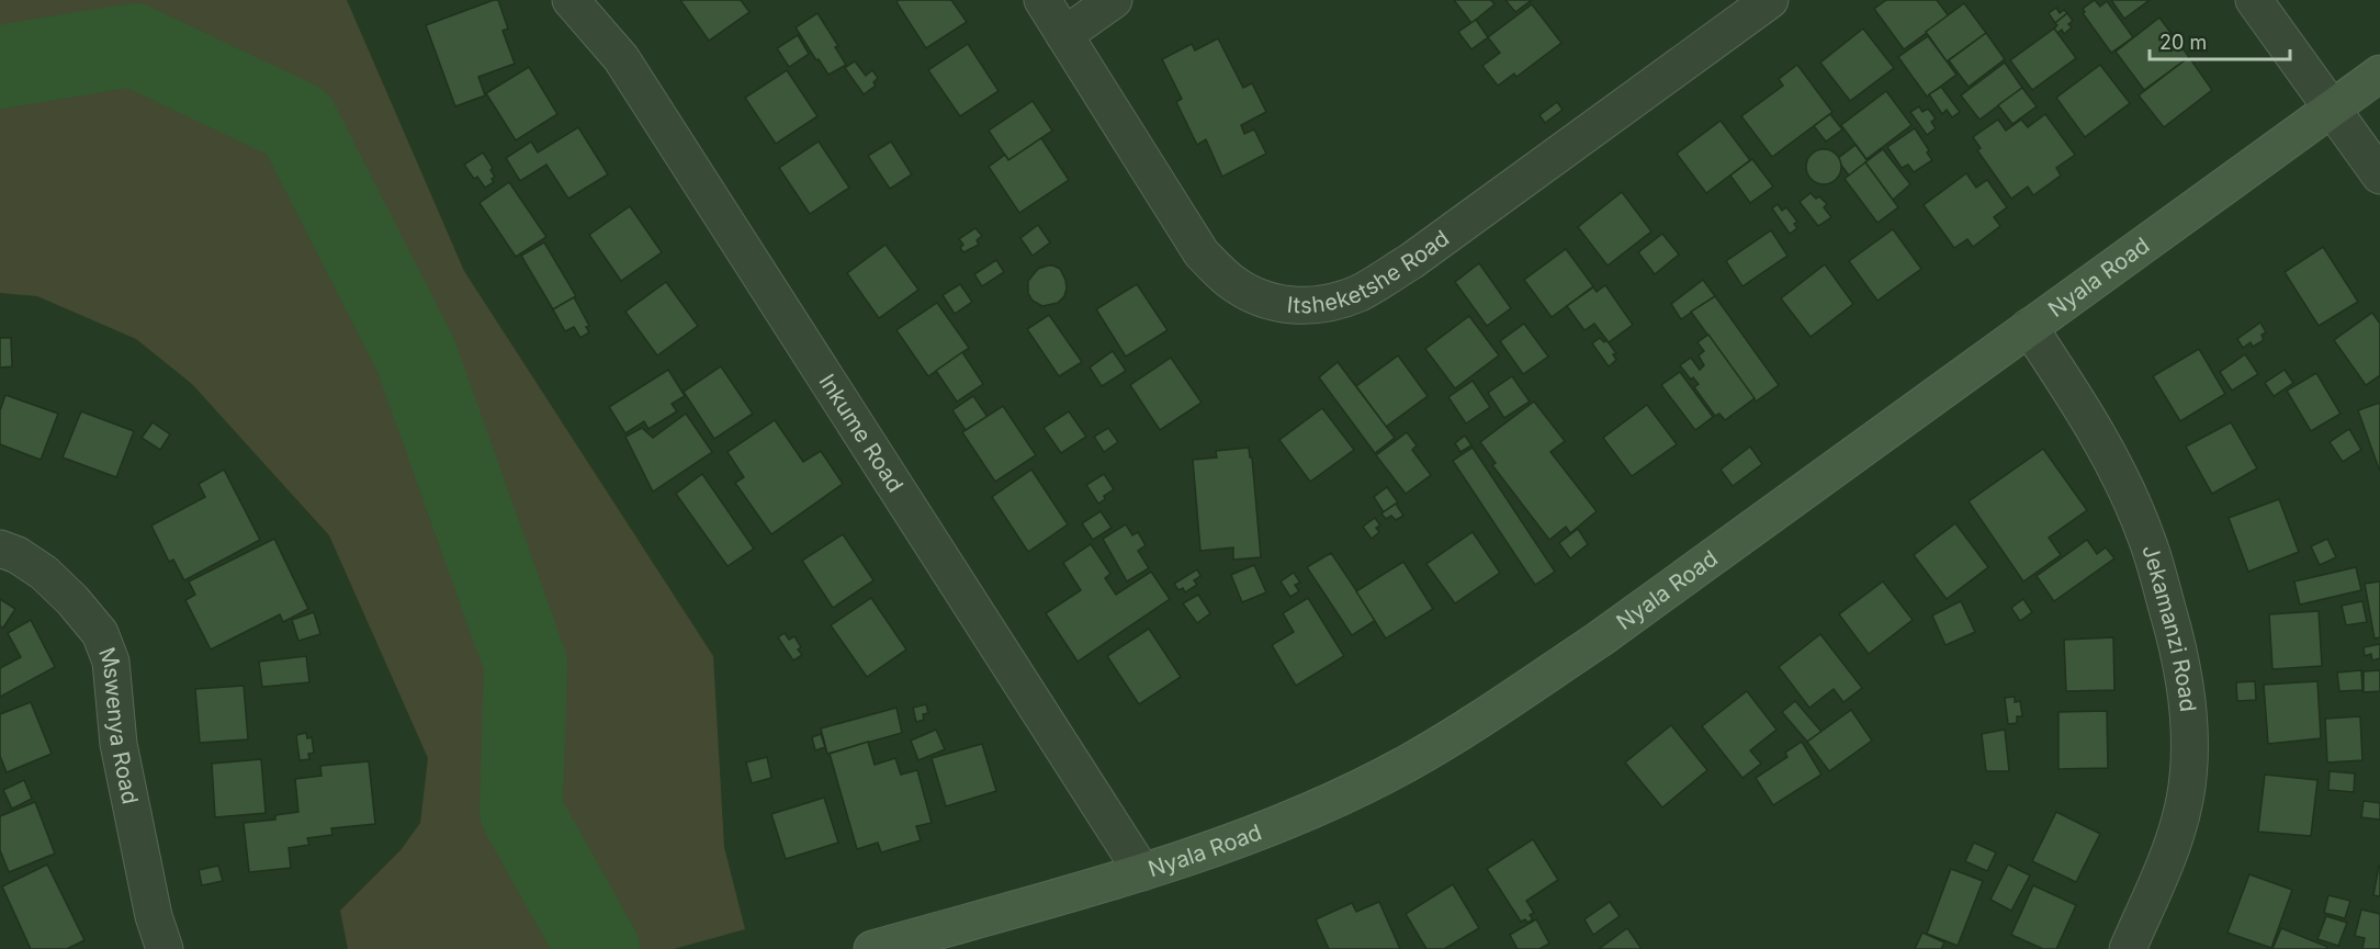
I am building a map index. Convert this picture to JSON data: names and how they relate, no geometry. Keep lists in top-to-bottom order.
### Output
{
  "streets": {
    "street": [
      "Itsheketshe Road",
      "Nyala Road",
      "Inkume Road",
      "Jekamanzi Road",
      "Mswenya Road"
    ]
  },
  "crossings": [
    ["Nyala Road", "Inkume Road"],
    ["Nyala Road", "Jekamanzi Road"]
  ],
  "scale_bar": "20 m"
}
